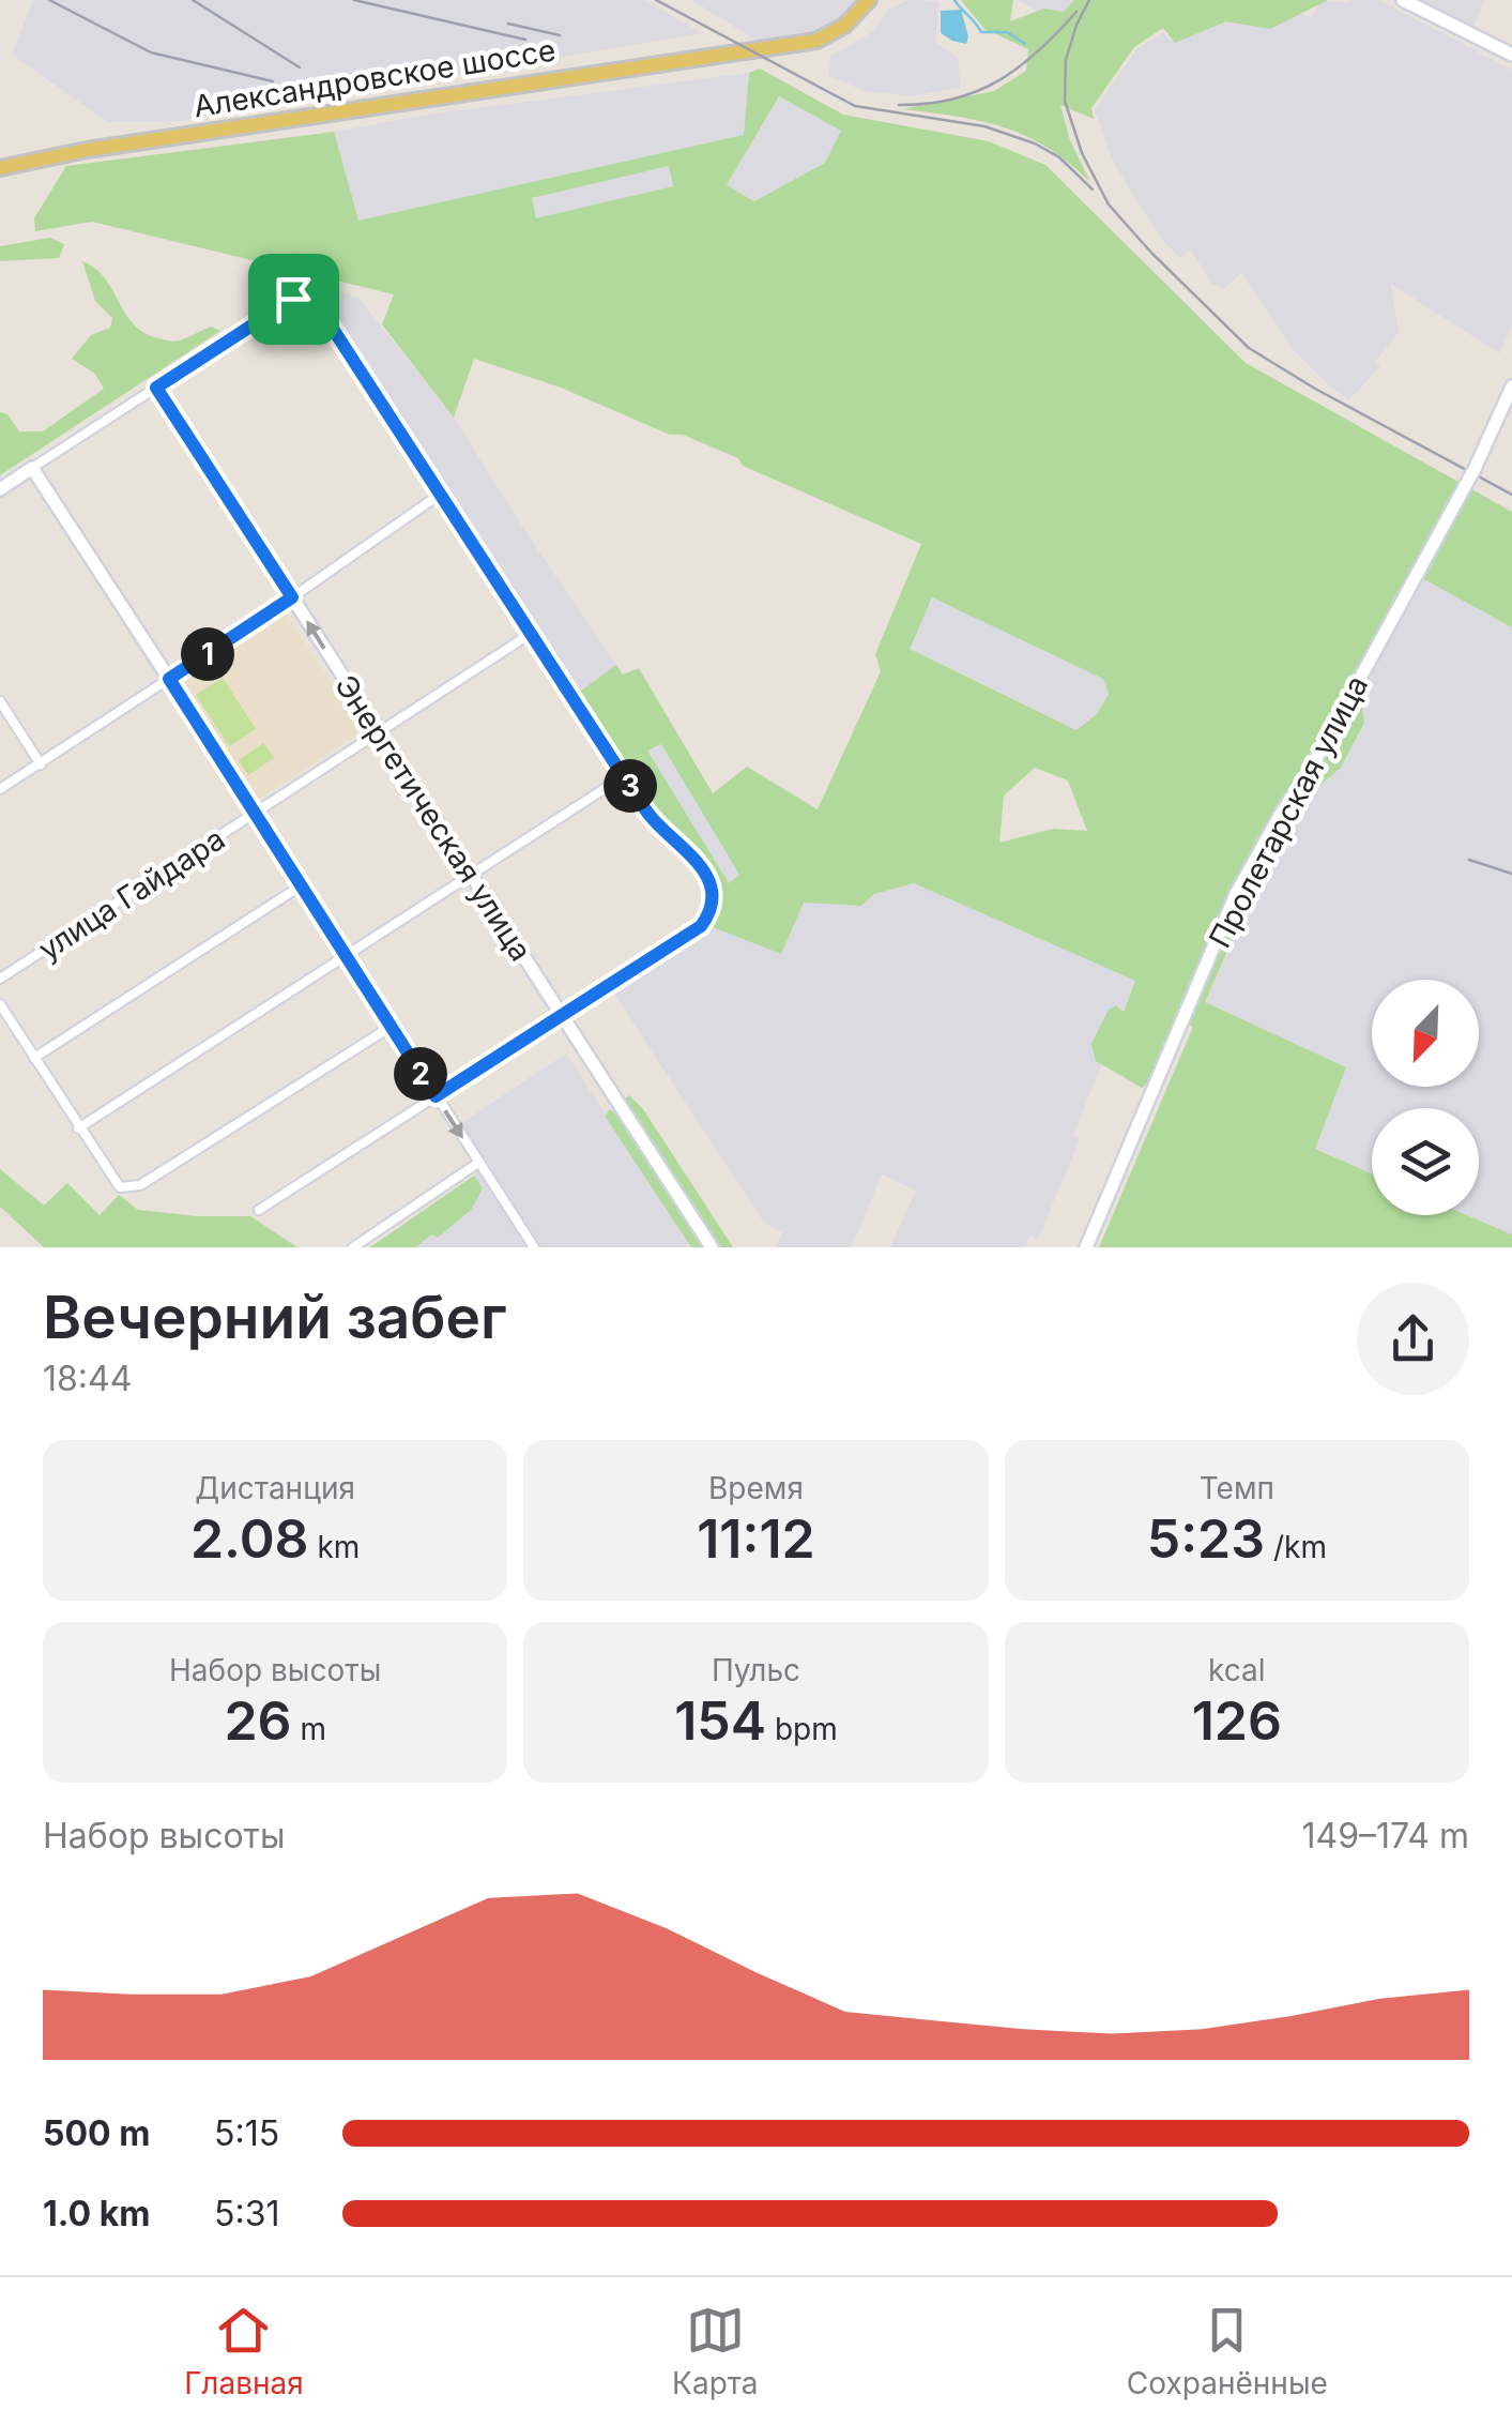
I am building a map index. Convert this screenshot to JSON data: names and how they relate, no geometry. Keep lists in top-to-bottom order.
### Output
{
  "streets": {
    "main road": ["Александровское шоссе"],
    "street": ["Пролетарская улица", "Энергетическая улица", "улица Гайдара"]
  },
  "crossings": [
    ["Энергетическая улица", "улица Гайдара"]
  ],
  "north": "bottom left",
  "page": {
    "pins": ["1", "3", "2"],
    "heading": ["Вечерний забег", "18:44"],
    "stats": [
      ["Дистанция", "2.08 km"],
      ["Время", "11:12"],
      ["Темп", "5:23 /km"],
      ["Набор высоты", "26 m"],
      ["Пульс", "154 bpm"],
      ["kcal", "126"]
    ],
    "chart": ["Набор высоты", "149–174 m"],
    "list": [
      {
        "name": "500 m",
        "note": "5:15"
      },
      {
        "name": "1.0 km",
        "note": "5:31"
      }
    ],
    "tabs": ["Главная", "Карта", "Сохранённые"]
  }
}
